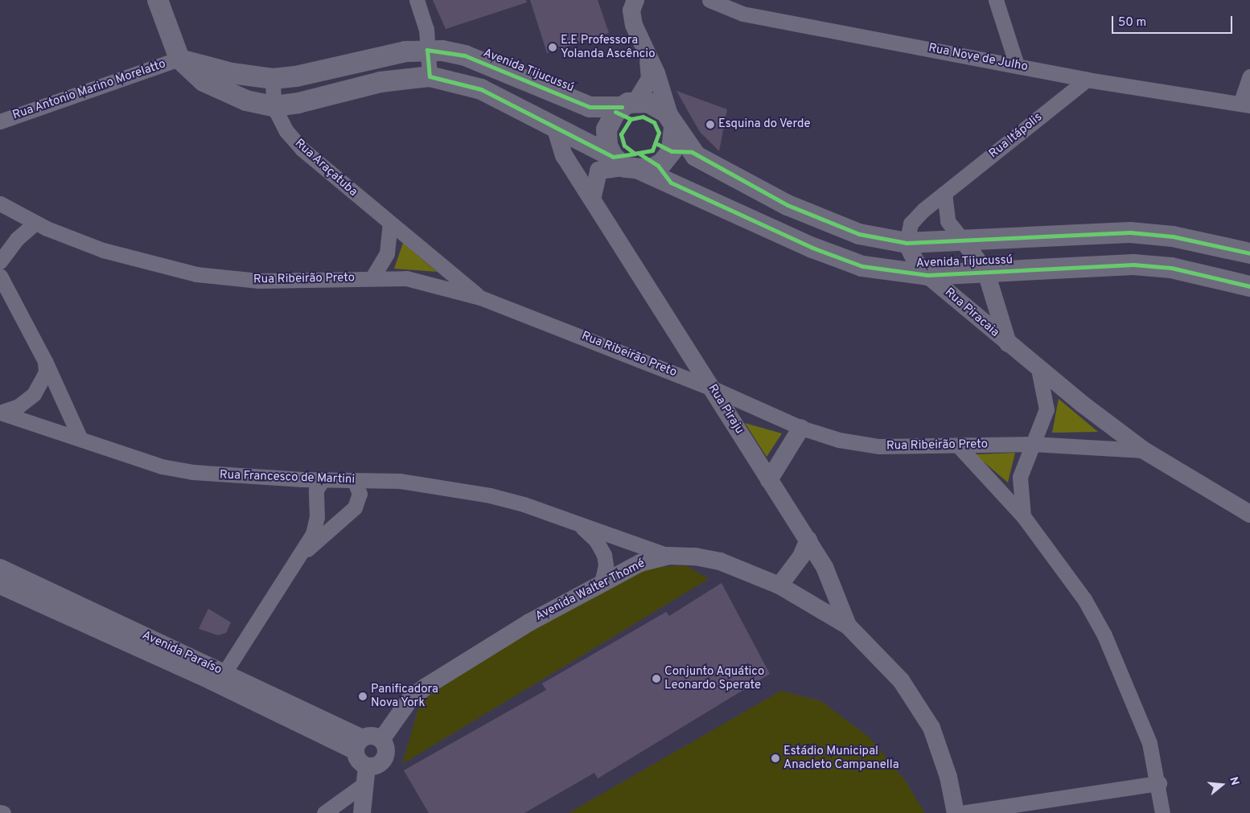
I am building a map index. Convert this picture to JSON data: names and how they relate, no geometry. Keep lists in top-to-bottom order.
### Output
{
  "streets": {
    "main road": ["Avenida Tijucussú"],
    "street": [
      "Rua Nove de Julho",
      "Rua Antonio Marino Morelatto",
      "Rua Itápolis",
      "Rua Araçatuba",
      "Rua Ribeirão Preto",
      "Rua Piracaia",
      "Rua Piraju",
      "Rua Francesco de Martini",
      "Avenida Walter Thomé",
      "Avenida Paraíso"
    ]
  },
  "crossings": [
    ["Rua Nove de Julho", "Rua Itápolis"],
    ["Avenida Tijucussú", "Rua Antonio Marino Morelatto"],
    ["Avenida Tijucussú", "Rua Itápolis"],
    ["Avenida Tijucussú", "Rua Araçatuba"],
    ["Avenida Tijucussú", "Rua Piracaia"],
    ["Avenida Tijucussú", "Rua Piraju"],
    ["Rua Itápolis", "Rua Piracaia"],
    ["Rua Araçatuba", "Rua Ribeirão Preto"],
    ["Rua Ribeirão Preto", "Rua Piracaia"],
    ["Rua Ribeirão Preto", "Rua Piraju"],
    ["Rua Piraju", "Avenida Walter Thomé"],
    ["Rua Francesco de Martini", "Avenida Walter Thomé"]
  ],
  "places": [
    "E.E Professora Yolanda Ascêncio",
    "Esquina do Verde",
    "Conjunto Aquático Leonardo Sperate",
    "Panificadora Nova York",
    "Estádio Municipal Anacleto Campanella"
  ],
  "scale_bar": "50 m",
  "north": "right"
}
